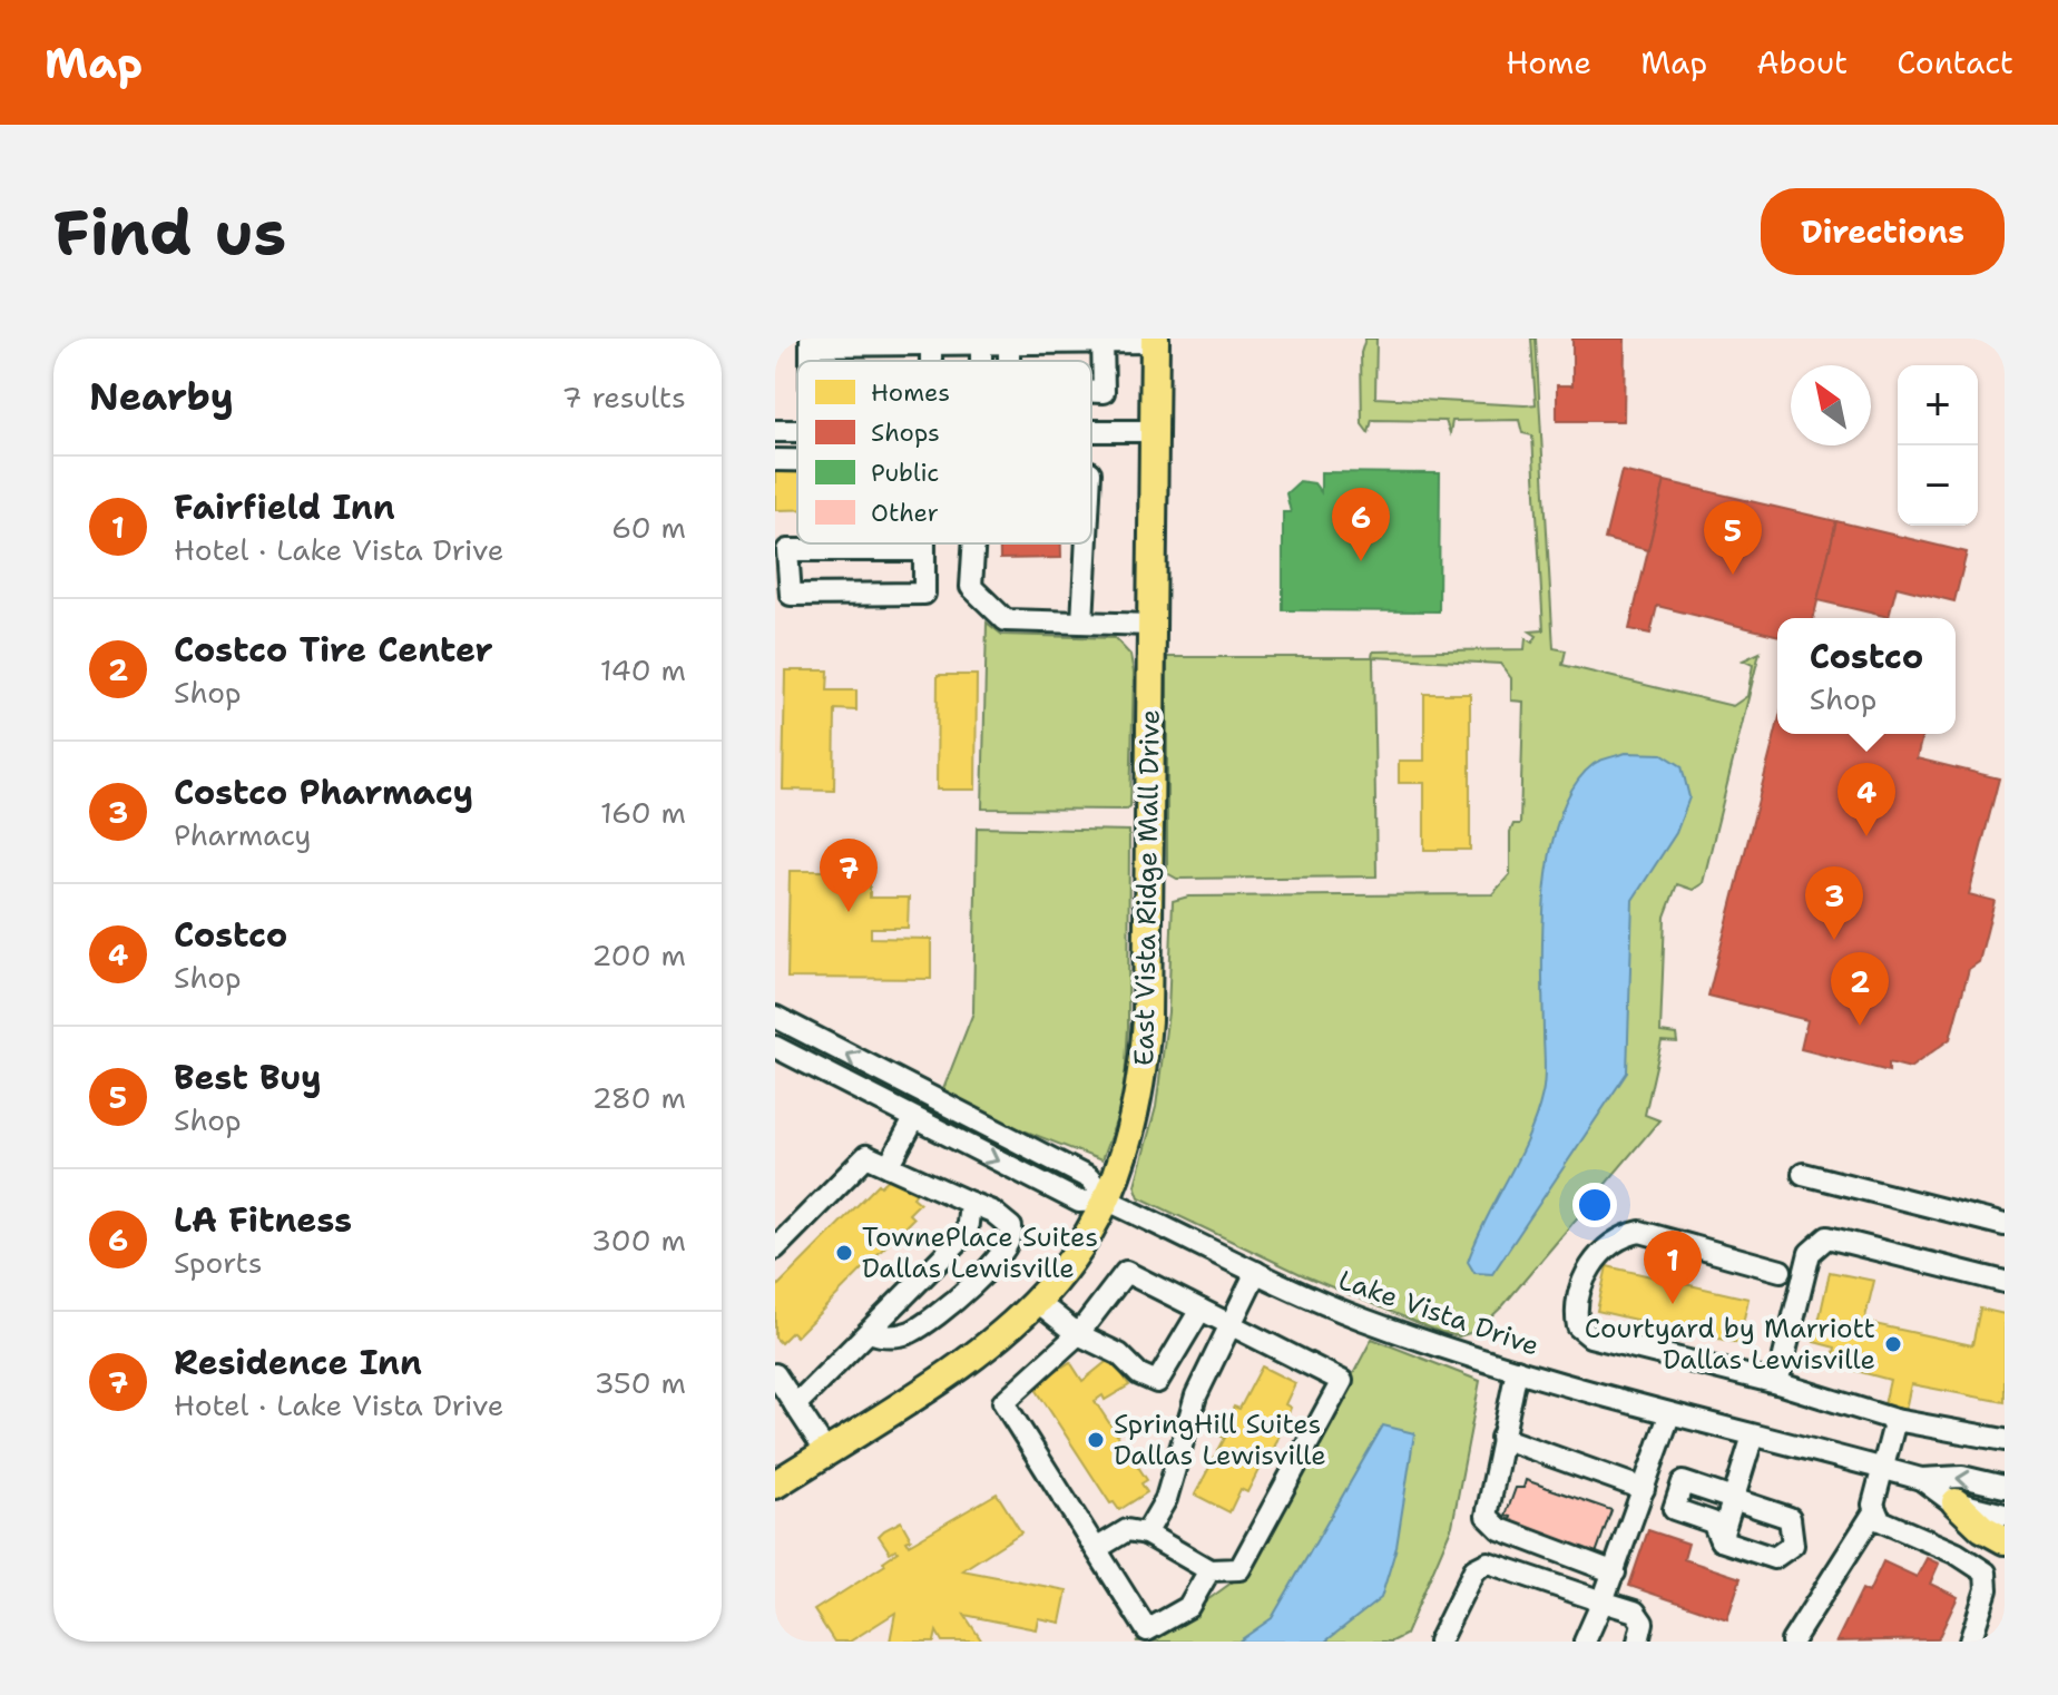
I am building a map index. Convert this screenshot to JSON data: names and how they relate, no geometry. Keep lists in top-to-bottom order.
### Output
{
  "streets": {
    "main road": ["East Vista Ridge Mall Drive"],
    "street": ["Lake Vista Drive"]
  },
  "crossings": [
    ["East Vista Ridge Mall Drive", "Lake Vista Drive"]
  ],
  "places": ["TownePlace Suites Dallas Lewisville", "Courtyard by Marriott Dallas Lewisville", "SpringHill Suites Dallas Lewisville"],
  "legend": [
    "Homes",
    "Shops",
    "Public",
    "Other"
  ],
  "north": "top left",
  "page": {
    "header": "Map",
    "nav": [
      "Home",
      "Map",
      "About",
      "Contact"
    ],
    "buttons": "Directions",
    "title": "Find us",
    "heading": ["Nearby", "7 results"],
    "map_buttons": ["+", "−"],
    "list": [
      {
        "mark": "1",
        "name": "Fairfield Inn",
        "note": "Hotel · Lake Vista Drive",
        "value": "60 m"
      },
      {
        "mark": "2",
        "name": "Costco Tire Center",
        "note": "Shop",
        "value": "140 m"
      },
      {
        "mark": "3",
        "name": "Costco Pharmacy",
        "note": "Pharmacy",
        "value": "160 m"
      },
      {
        "mark": "4",
        "name": "Costco",
        "note": "Shop",
        "value": "200 m"
      },
      {
        "mark": "5",
        "name": "Best Buy",
        "note": "Shop",
        "value": "280 m"
      },
      {
        "mark": "6",
        "name": "LA Fitness",
        "note": "Sports",
        "value": "300 m"
      },
      {
        "mark": "7",
        "name": "Residence Inn",
        "note": "Hotel · Lake Vista Drive",
        "value": "350 m"
      }
    ],
    "pins": [
      "6",
      "5",
      "4",
      "7",
      "3",
      "2",
      "1"
    ],
    "popup": ["Costco", "Shop"]
  }
}
